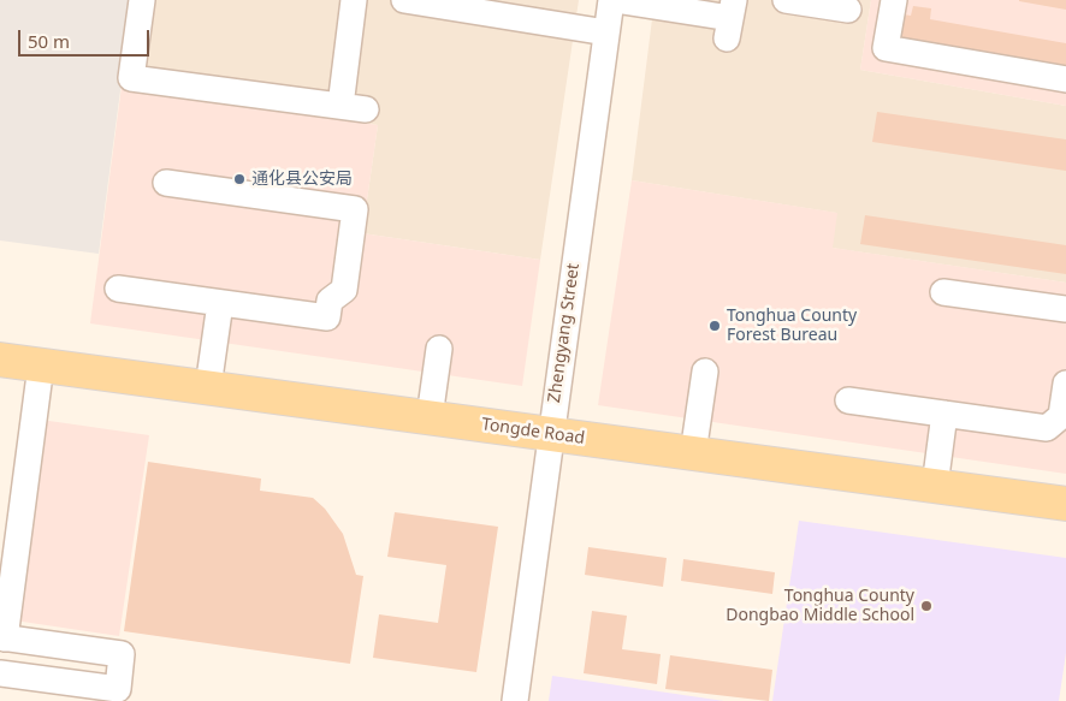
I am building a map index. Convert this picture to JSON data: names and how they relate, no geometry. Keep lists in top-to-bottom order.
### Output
{
  "streets": {
    "main road": ["Tongde Road"],
    "street": ["Zhengyang Street"]
  },
  "crossings": [
    ["Zhengyang Street", "Tongde Road"]
  ],
  "places": ["通化县公安局", "Tonghua County Forest Bureau", "Tonghua County Dongbao Middle School"],
  "scale_bar": "50 m"
}
